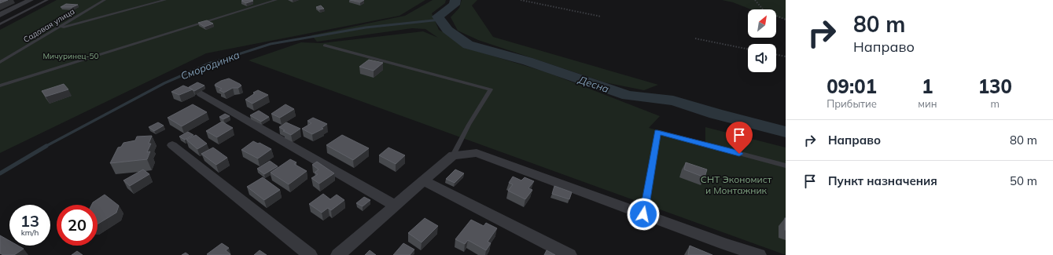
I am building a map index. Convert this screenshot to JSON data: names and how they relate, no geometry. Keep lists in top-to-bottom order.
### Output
{
  "streets": {
    "lane": ["Садовая улица"]
  },
  "water": ["Смородинка", "Десна"],
  "parks": ["Мичуринец-50", "СНТ Экономист и Монтажник"],
  "north": "top right",
  "page": {
    "turn": ["80 m", "Направо"],
    "eta": [
      "09:01",
      "Прибытие",
      "1",
      "мин",
      "130",
      "m"
    ],
    "list": [
      {
        "name": "Направо",
        "value": "80 m"
      },
      {
        "name": "Пункт назначения",
        "value": "50 m"
      }
    ],
    "speed": "13 km/h",
    "limit": "20"
  }
}
